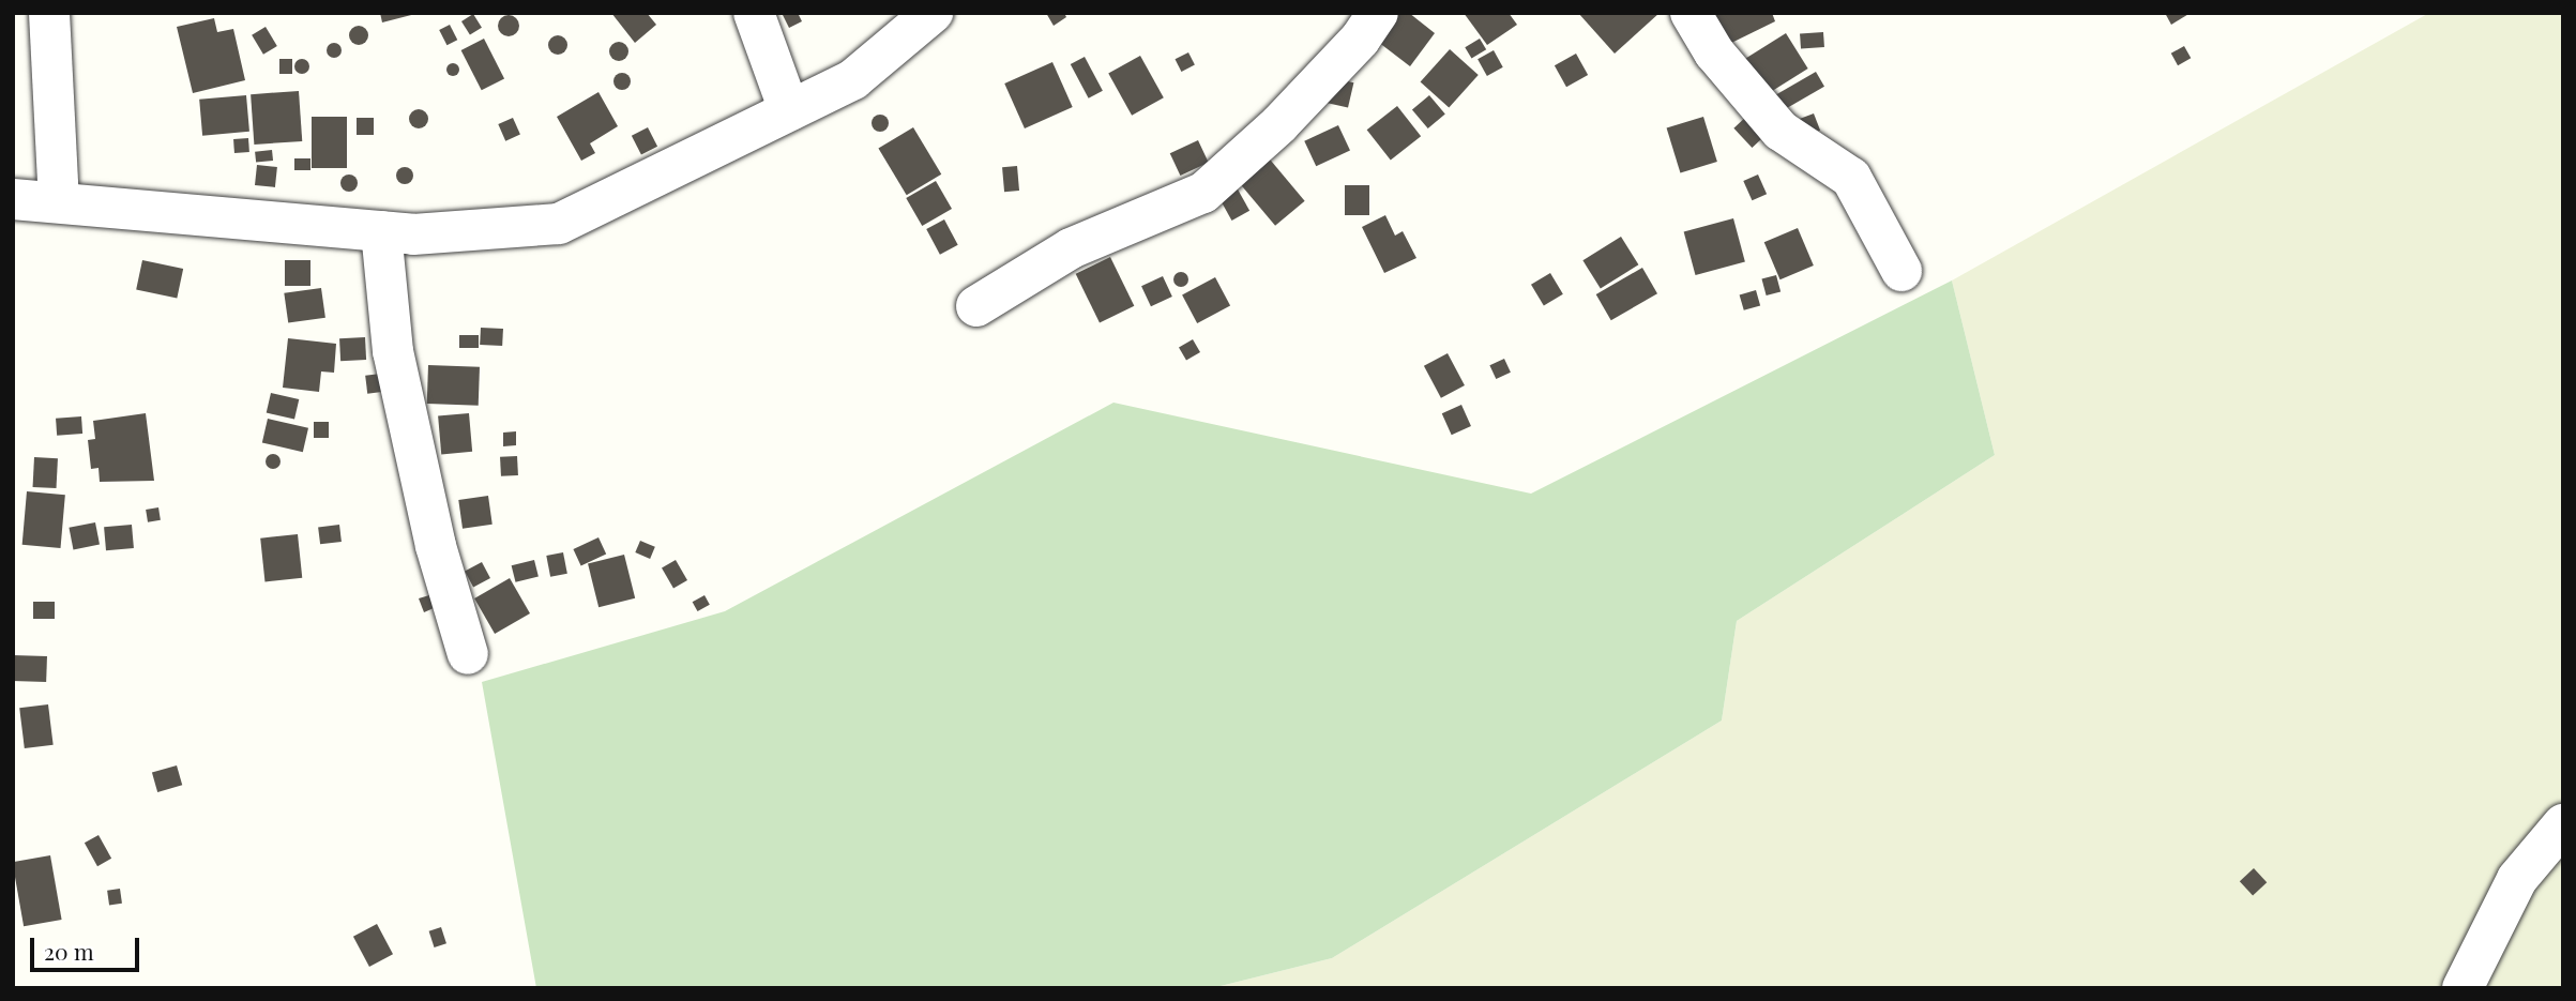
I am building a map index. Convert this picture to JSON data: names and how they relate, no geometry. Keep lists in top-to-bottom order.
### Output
{
  "scale_bar": "20 m"
}
